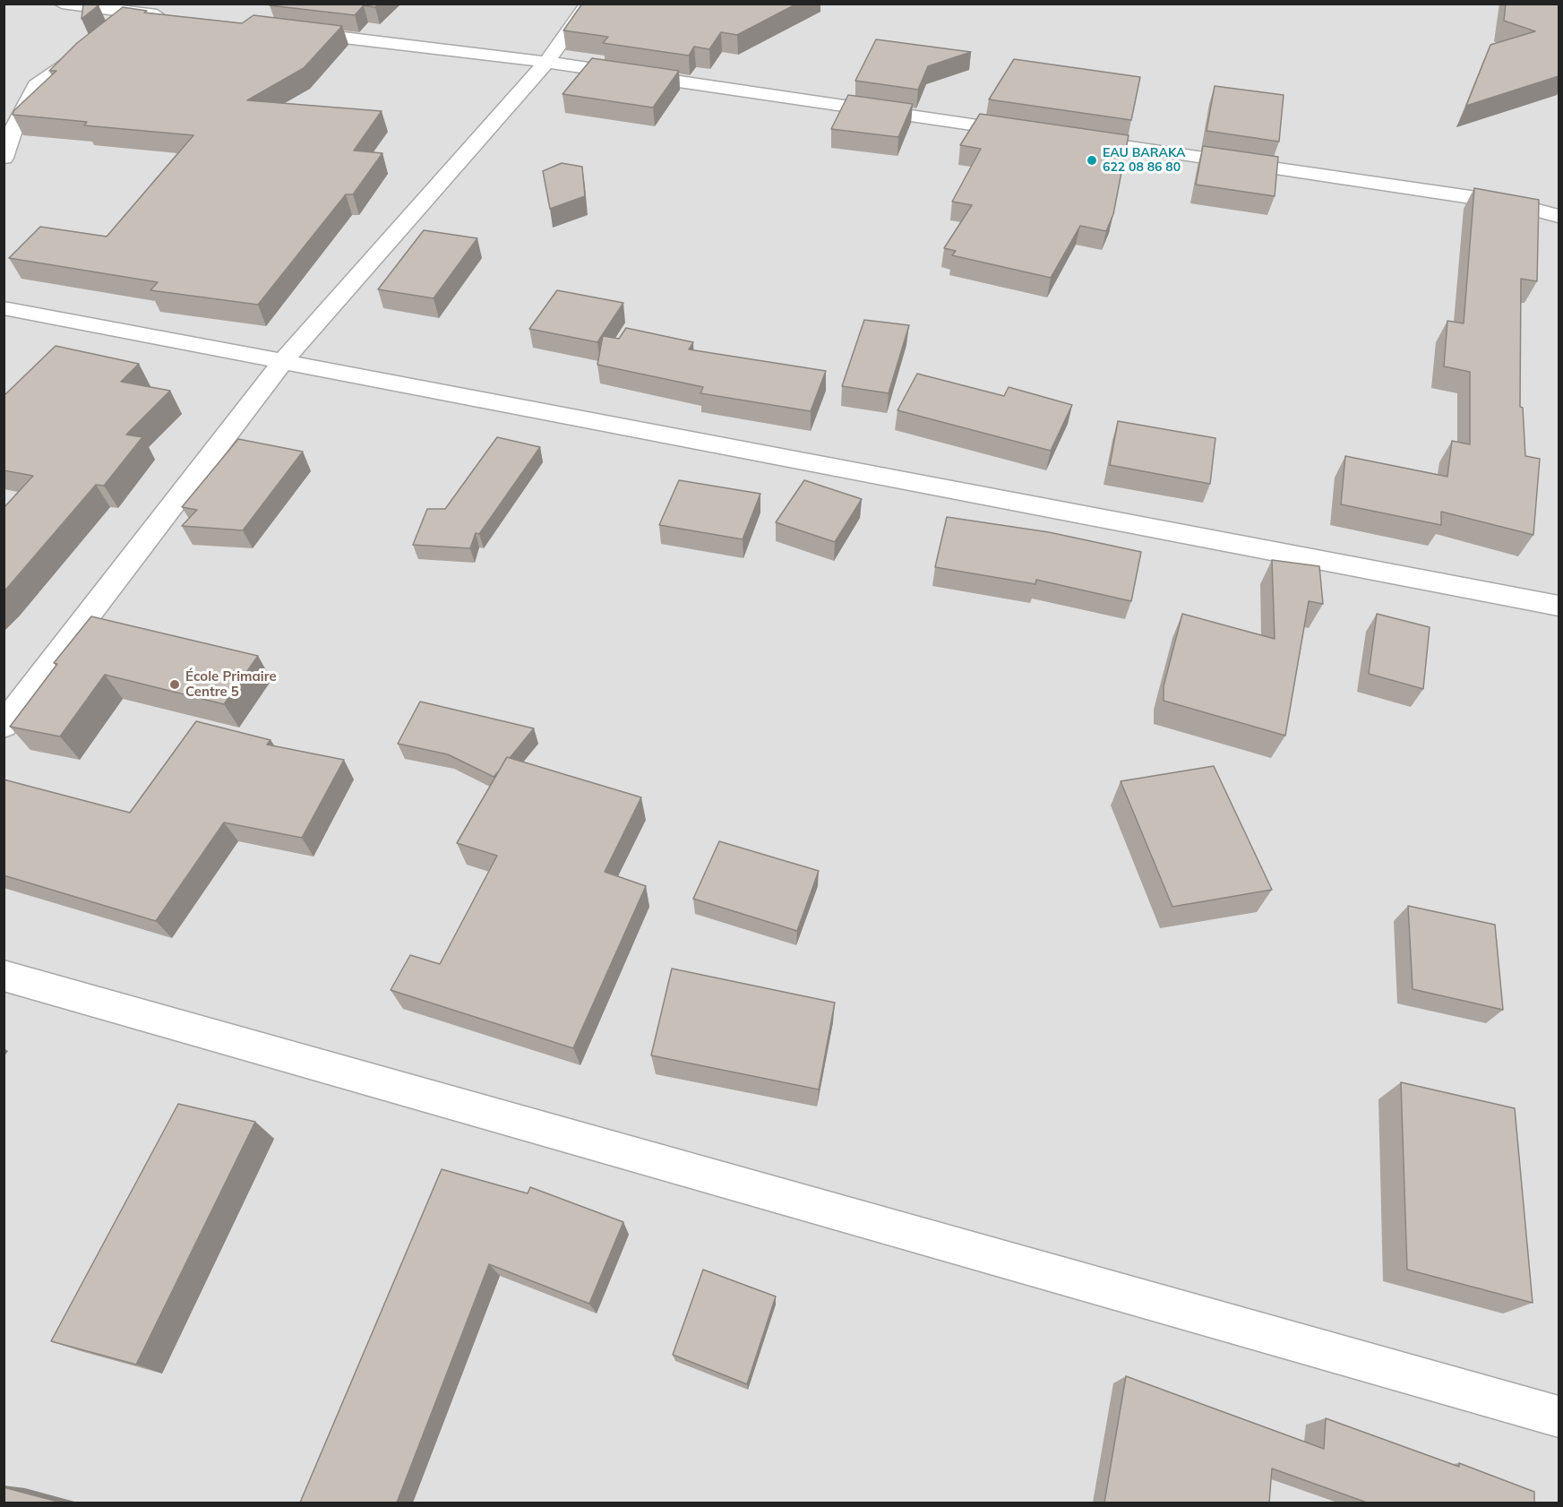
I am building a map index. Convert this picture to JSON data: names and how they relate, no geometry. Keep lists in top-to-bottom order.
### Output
{
  "places": ["EAU BARAKA 622 08 86 80", "École Primaire Centre 5"]
}
